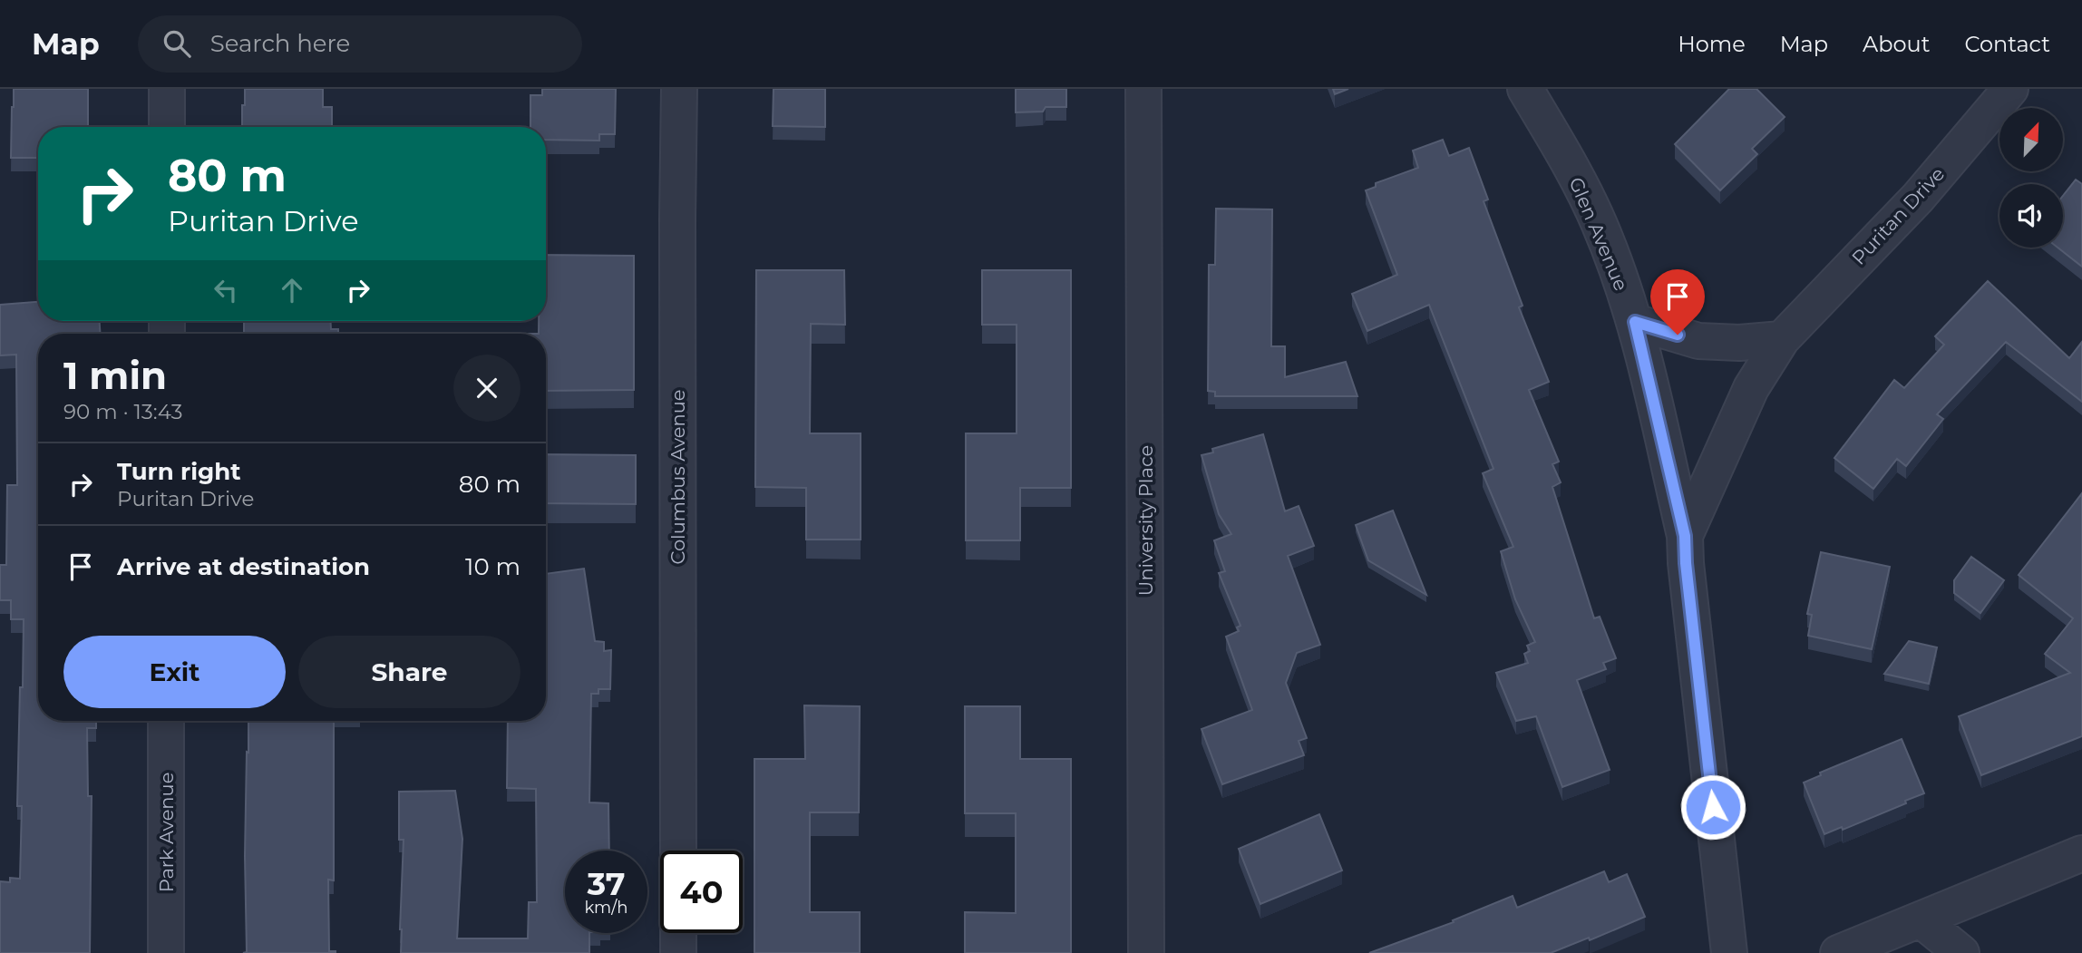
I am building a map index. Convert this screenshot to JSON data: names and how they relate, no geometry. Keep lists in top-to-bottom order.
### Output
{
  "streets": {
    "street": [
      "Puritan Drive",
      "Glen Avenue",
      "Columbus Avenue",
      "University Place",
      "Park Avenue"
    ]
  },
  "crossings": [
    ["Puritan Drive", "Glen Avenue"]
  ],
  "north": "top right",
  "page": {
    "header": "Map",
    "search": "Search here",
    "nav": [
      "Home",
      "Map",
      "About",
      "Contact"
    ],
    "turn": ["80 m", "Puritan Drive"],
    "heading": ["1 min", "90 m · 13:43"],
    "list": [
      {
        "name": "Turn right",
        "note": "Puritan Drive",
        "value": "80 m"
      },
      {
        "name": "Arrive at destination",
        "value": "10 m"
      }
    ],
    "buttons": ["Exit", "Share"],
    "speed": "37 km/h",
    "limit": "40"
  }
}
